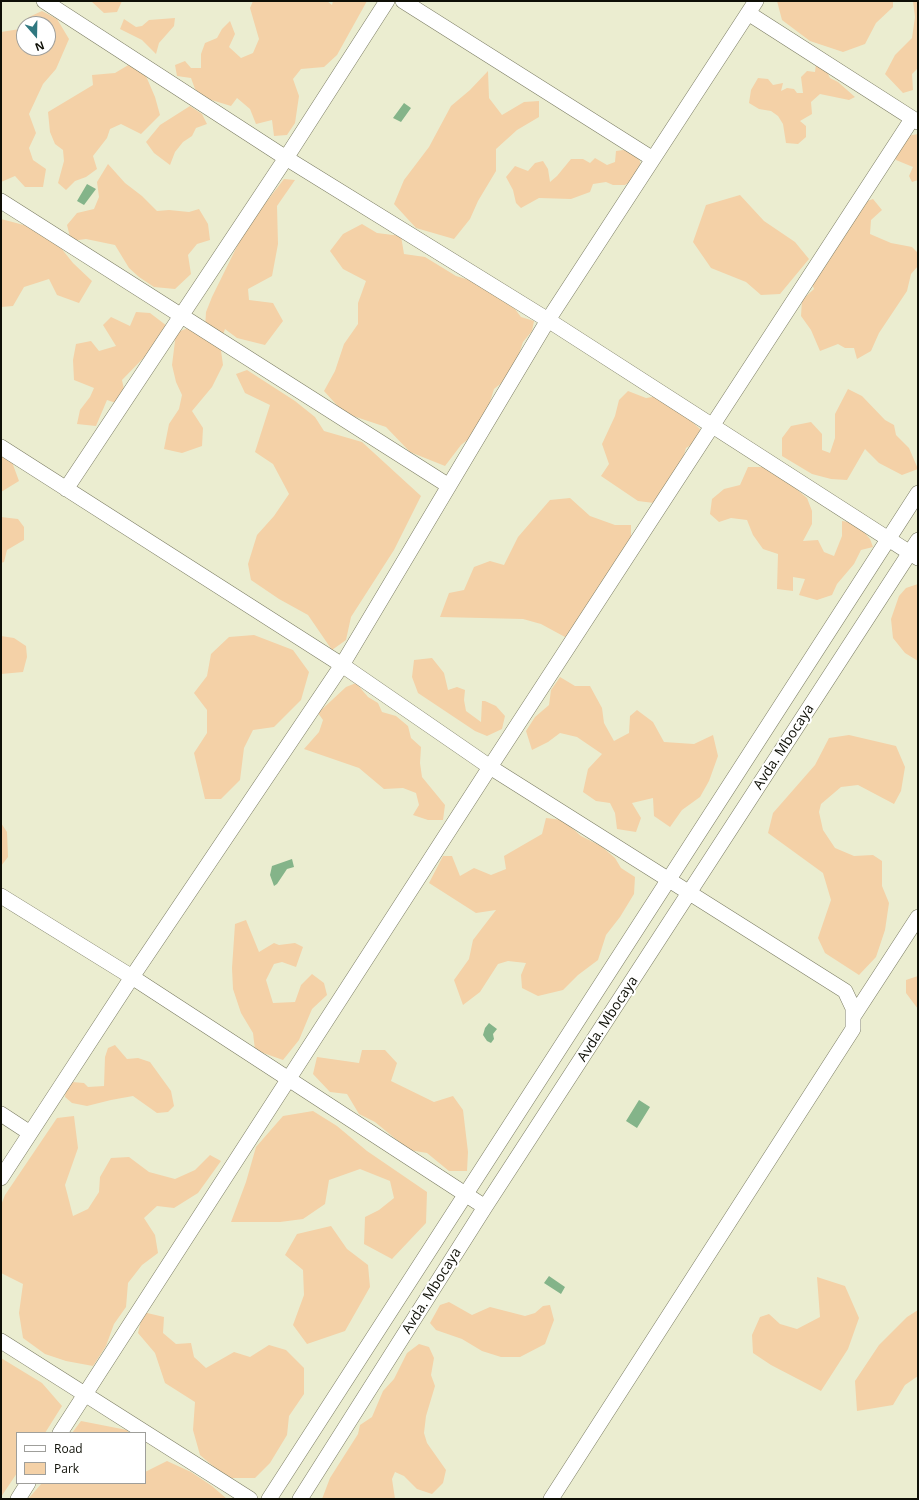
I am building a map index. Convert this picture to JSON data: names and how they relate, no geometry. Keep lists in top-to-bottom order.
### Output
{
  "streets": {
    "street": ["Avda. Mbocaya"]
  },
  "legend": ["Road", "Park"],
  "north": "bottom"
}
